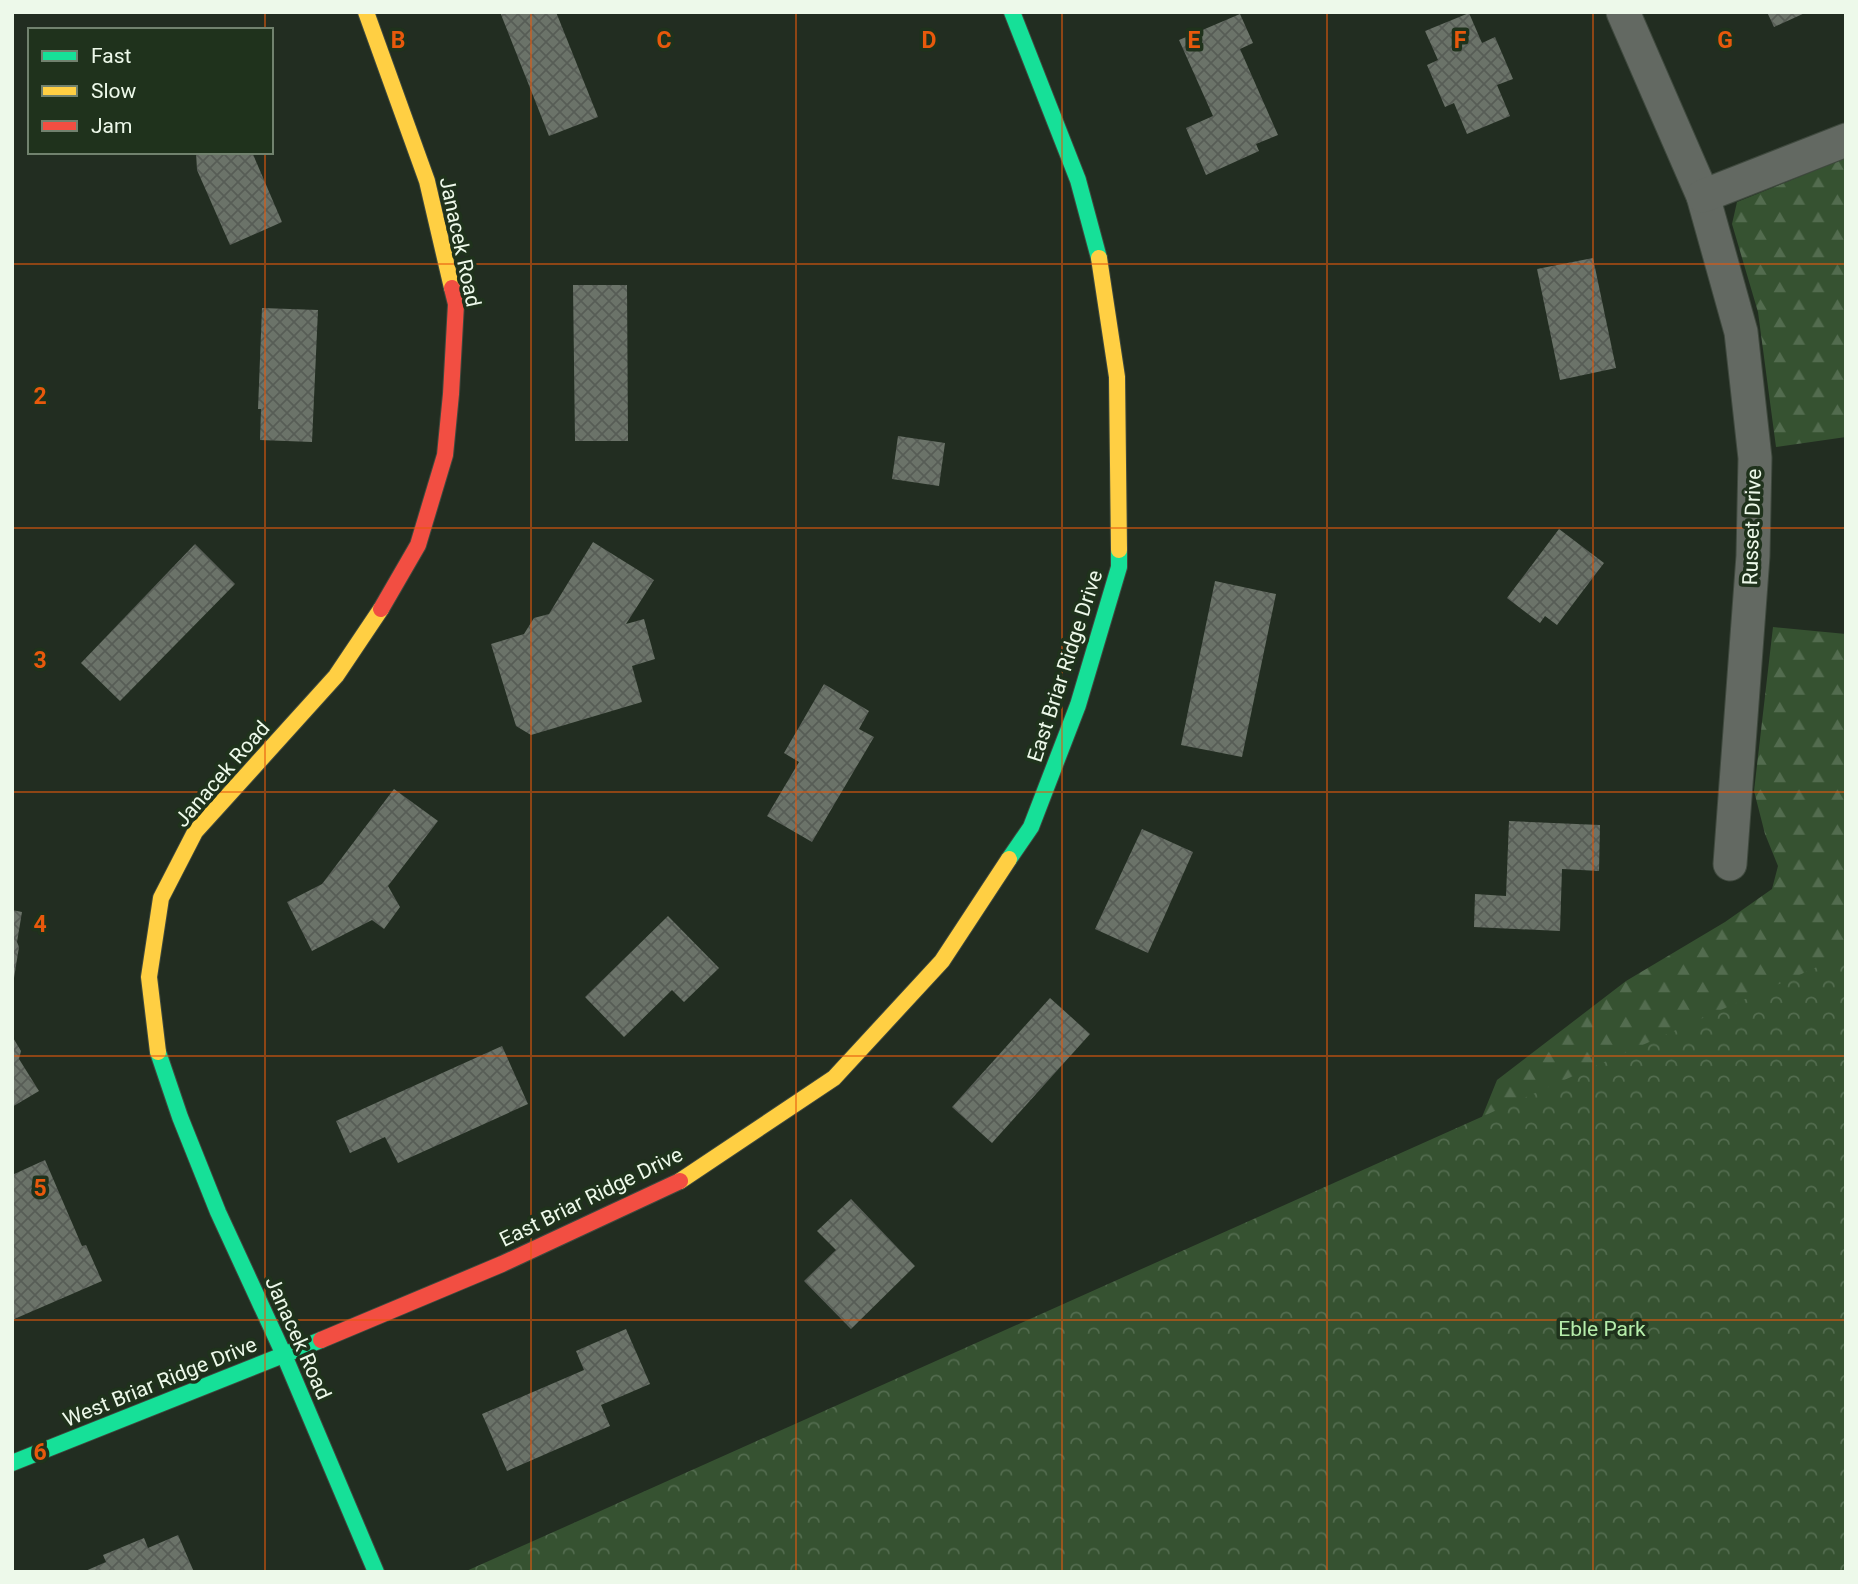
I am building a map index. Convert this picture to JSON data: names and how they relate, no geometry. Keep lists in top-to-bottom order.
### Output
{
  "streets": {
    "street": [
      "Janacek Road",
      "Russet Drive",
      "East Briar Ridge Drive",
      "West Briar Ridge Drive"
    ]
  },
  "crossings": [
    ["Janacek Road", "East Briar Ridge Drive"],
    ["Janacek Road", "West Briar Ridge Drive"],
    ["East Briar Ridge Drive", "West Briar Ridge Drive"]
  ],
  "parks": ["Eble Park"],
  "legend": ["Fast", "Slow", "Jam"],
  "grid": {
    "columns": [
      "B",
      "C",
      "D",
      "E",
      "F",
      "G"
    ],
    "rows": [
      "2",
      "3",
      "4",
      "5",
      "6"
    ]
  }
}
